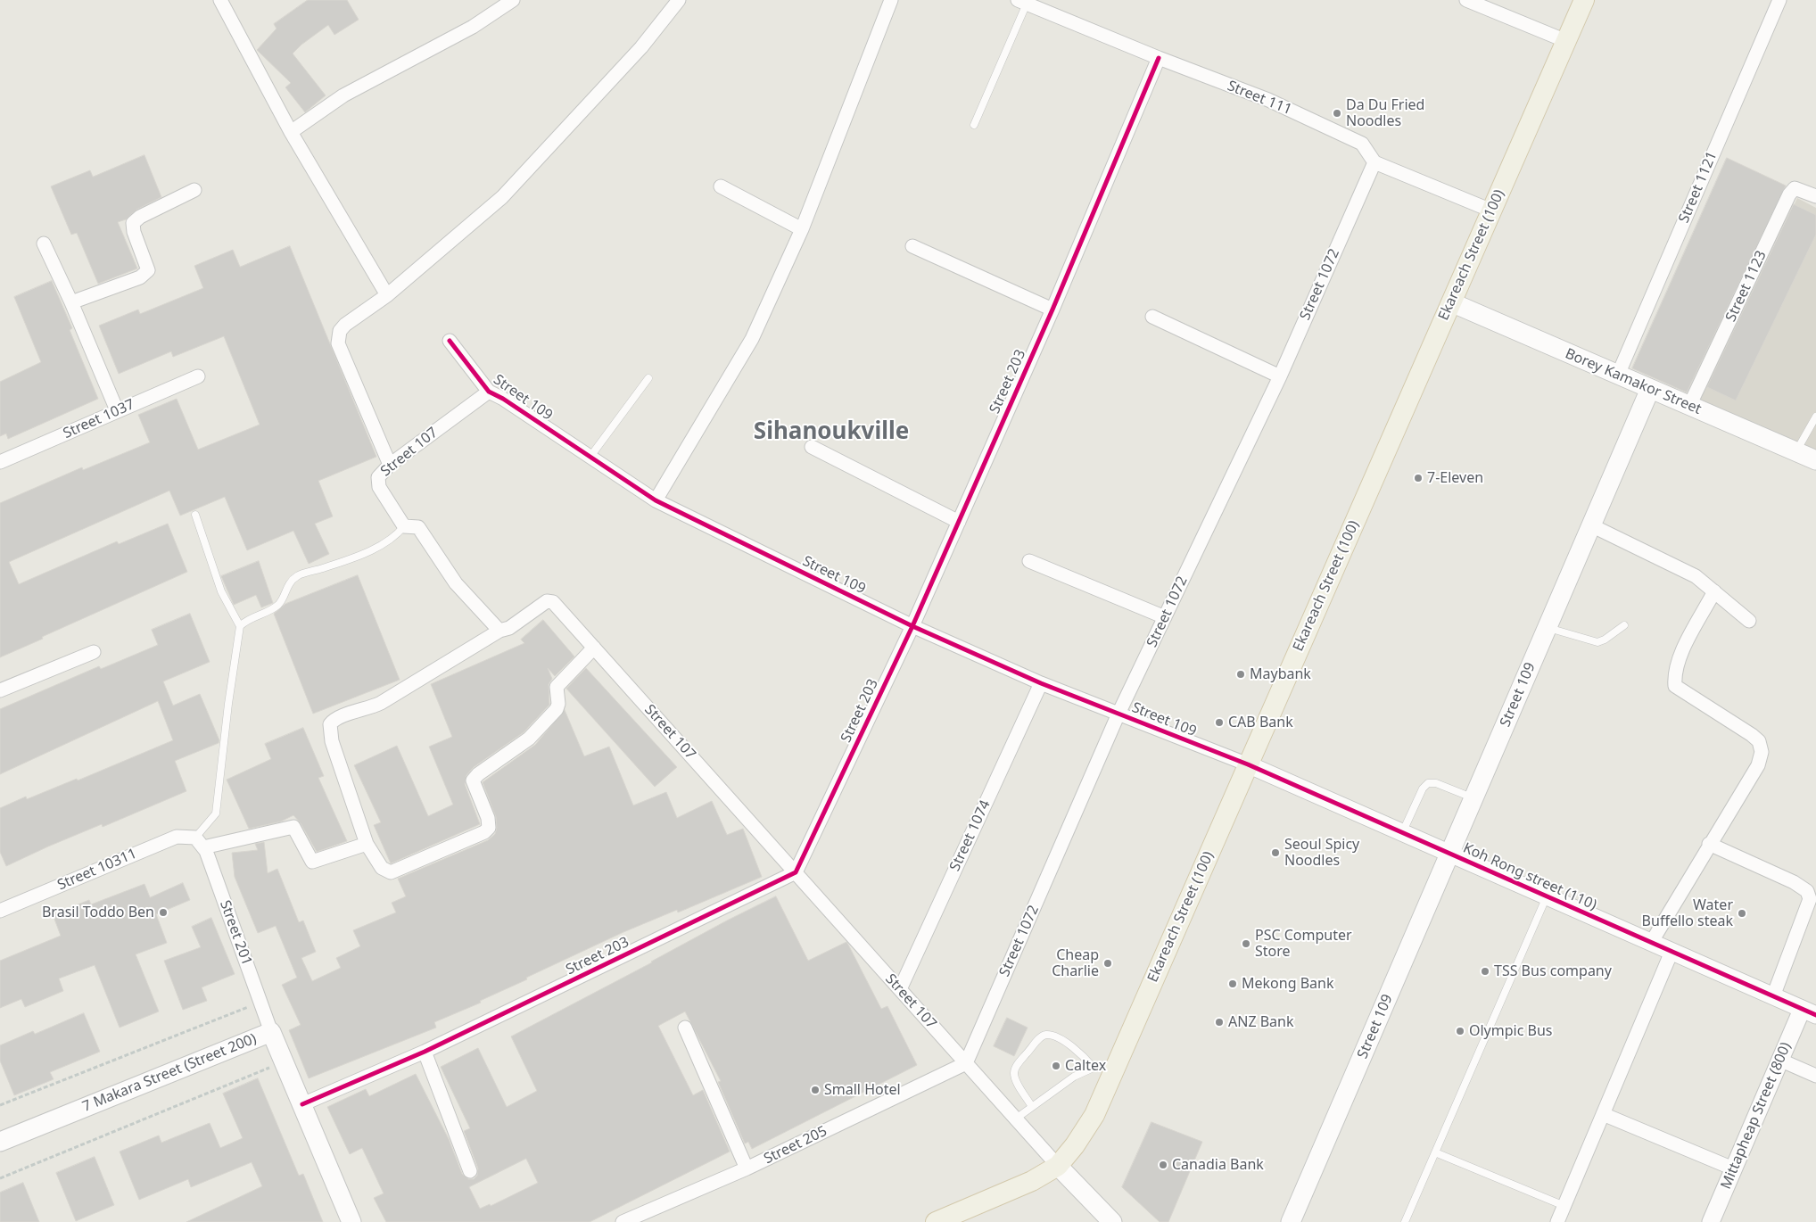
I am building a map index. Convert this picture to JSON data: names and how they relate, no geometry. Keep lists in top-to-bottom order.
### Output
{
  "streets": {
    "main road": [
      "Ekareach Street (100)",
      "Borey Kamakor Street",
      "Street 109",
      "7 Makara Street (Street 200)"
    ],
    "street": [
      "Street 111",
      "Street 1121",
      "Street 1072",
      "Street 1123",
      "Street 203",
      "Street 1037",
      "Street 107",
      "Street 1074",
      "Street 10311",
      "Koh Rong street (110)",
      "Street 201",
      "Mittapheap Street (800)",
      "Street 205"
    ]
  },
  "crossings": [
    ["Street 111", "Street 1072"],
    ["Street 111", "Street 203"],
    ["Street 1121", "Borey Kamakor Street"],
    ["Ekareach Street (100)", "Borey Kamakor Street"],
    ["Ekareach Street (100)", "Street 109"],
    ["Ekareach Street (100)", "Street 107"],
    ["Ekareach Street (100)", "Koh Rong street (110)"],
    ["Street 1072", "Street 109"],
    ["Street 1072", "Street 107"],
    ["Street 1072", "Street 205"],
    ["Street 1123", "Borey Kamakor Street"],
    ["Street 203", "Street 109"],
    ["Street 203", "Street 107"],
    ["Street 203", "7 Makara Street (Street 200)"],
    ["Borey Kamakor Street", "Street 109"],
    ["Street 109", "Street 107"],
    ["Street 109", "Street 1074"],
    ["Street 109", "Koh Rong street (110)"],
    ["Street 107", "Street 1074"],
    ["Street 107", "Street 205"],
    ["Street 10311", "Street 201"],
    ["Koh Rong street (110)", "Mittapheap Street (800)"],
    ["Street 201", "7 Makara Street (Street 200)"]
  ],
  "districts": ["Sihanoukville"],
  "places": [
    "Da Du Fried Noodles",
    "7-Eleven",
    "Maybank",
    "CAB Bank",
    "Seoul Spicy Noodles",
    "Brasil Toddo Ben",
    "Water Buffello steak",
    "PSC Computer Store",
    "Cheap Charlie",
    "TSS Bus company",
    "Mekong Bank",
    "ANZ Bank",
    "Olympic Bus",
    "Caltex",
    "Small Hotel",
    "Canadia Bank"
  ]
}
